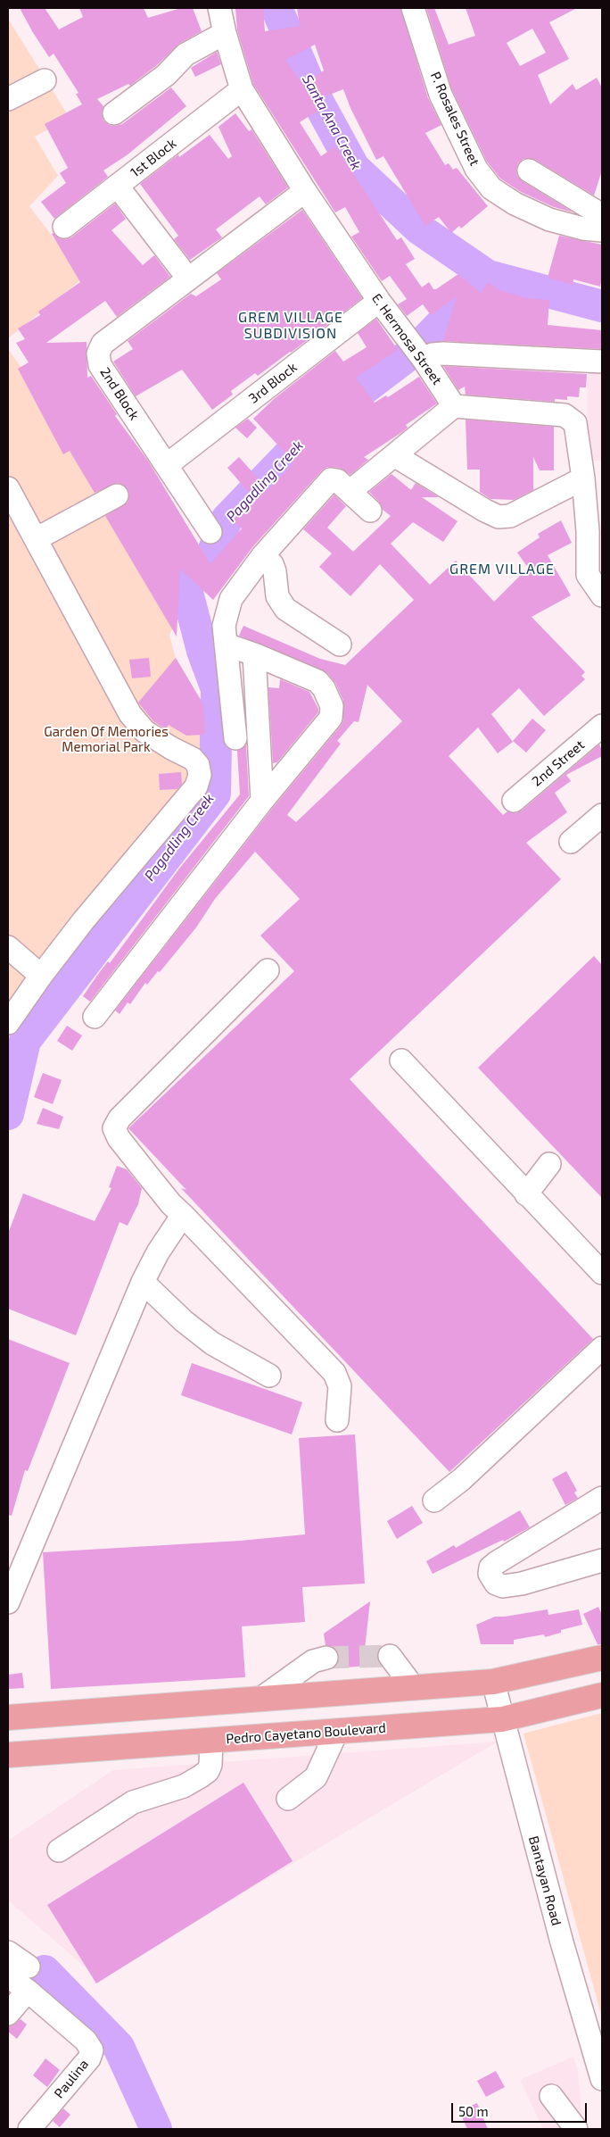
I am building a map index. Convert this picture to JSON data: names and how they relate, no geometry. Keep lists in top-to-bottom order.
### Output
{
  "streets": {
    "main road": ["Pedro Cayetano Boulevard"],
    "street": [
      "P. Rosales Street",
      "1st Block",
      "E. Hermosa Street",
      "3rd Block",
      "2nd Block",
      "2nd Street",
      "Bantayan Road",
      "Paulina"
    ]
  },
  "crossings": [
    ["1st Block", "E. Hermosa Street"],
    ["E. Hermosa Street", "3rd Block"],
    ["E. Hermosa Street", "2nd Block"],
    ["3rd Block", "2nd Block"],
    ["Pedro Cayetano Boulevard", "Bantayan Road"]
  ],
  "districts": ["GREM VILLAGE SUBDIVISION", "GREM VILLAGE"],
  "water": ["Santa Ana Creek", "Pagadling Creek"],
  "parks": ["Garden Of Memories Memorial Park"],
  "scale_bar": "50 m"
}
